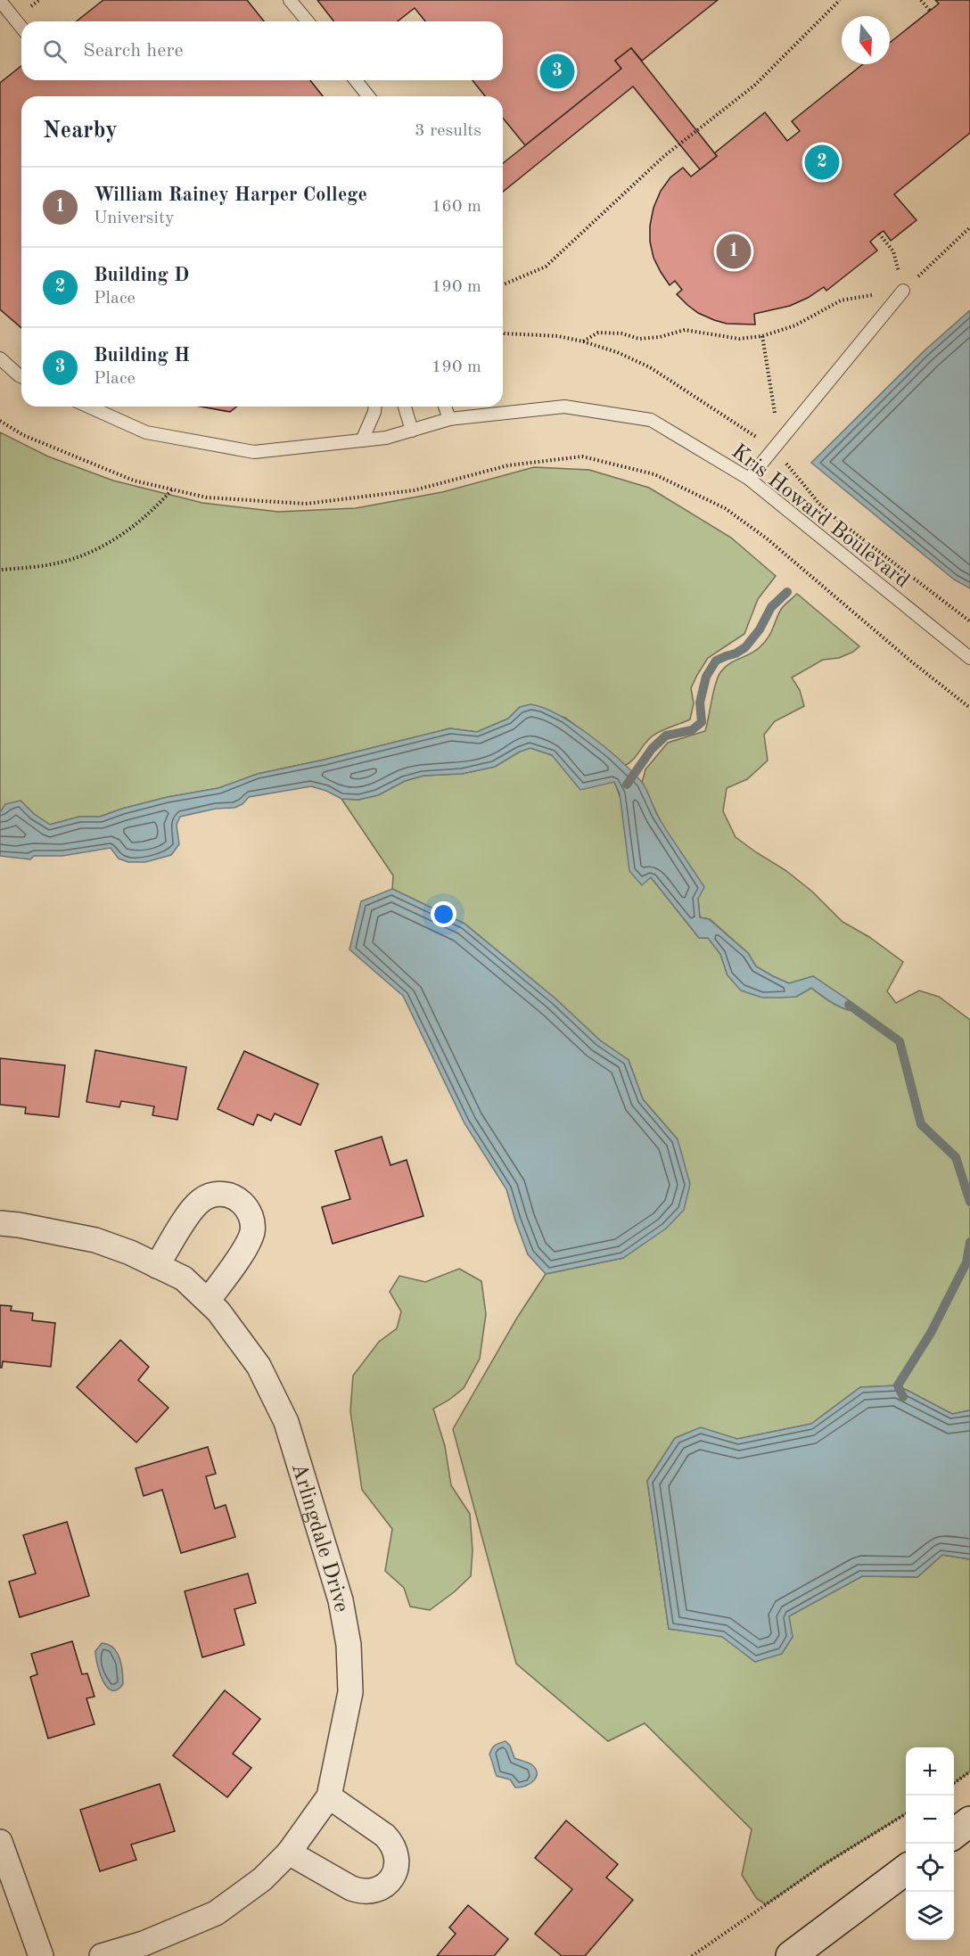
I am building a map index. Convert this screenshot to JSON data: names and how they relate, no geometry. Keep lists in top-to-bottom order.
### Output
{
  "streets": {
    "street": ["Arlingdale Drive"],
    "lane": ["Kris Howard Boulevard"]
  },
  "north": "bottom",
  "page": {
    "search": "Search here",
    "pins": ["3", "2", "1"],
    "heading": ["Nearby", "3 results"],
    "list": [
      {
        "mark": "1",
        "name": "William Rainey Harper College",
        "note": "University",
        "value": "160 m"
      },
      {
        "mark": "2",
        "name": "Building D",
        "note": "Place",
        "value": "190 m"
      },
      {
        "mark": "3",
        "name": "Building H",
        "note": "Place",
        "value": "190 m"
      }
    ],
    "map_buttons": ["+", "−"]
  }
}
